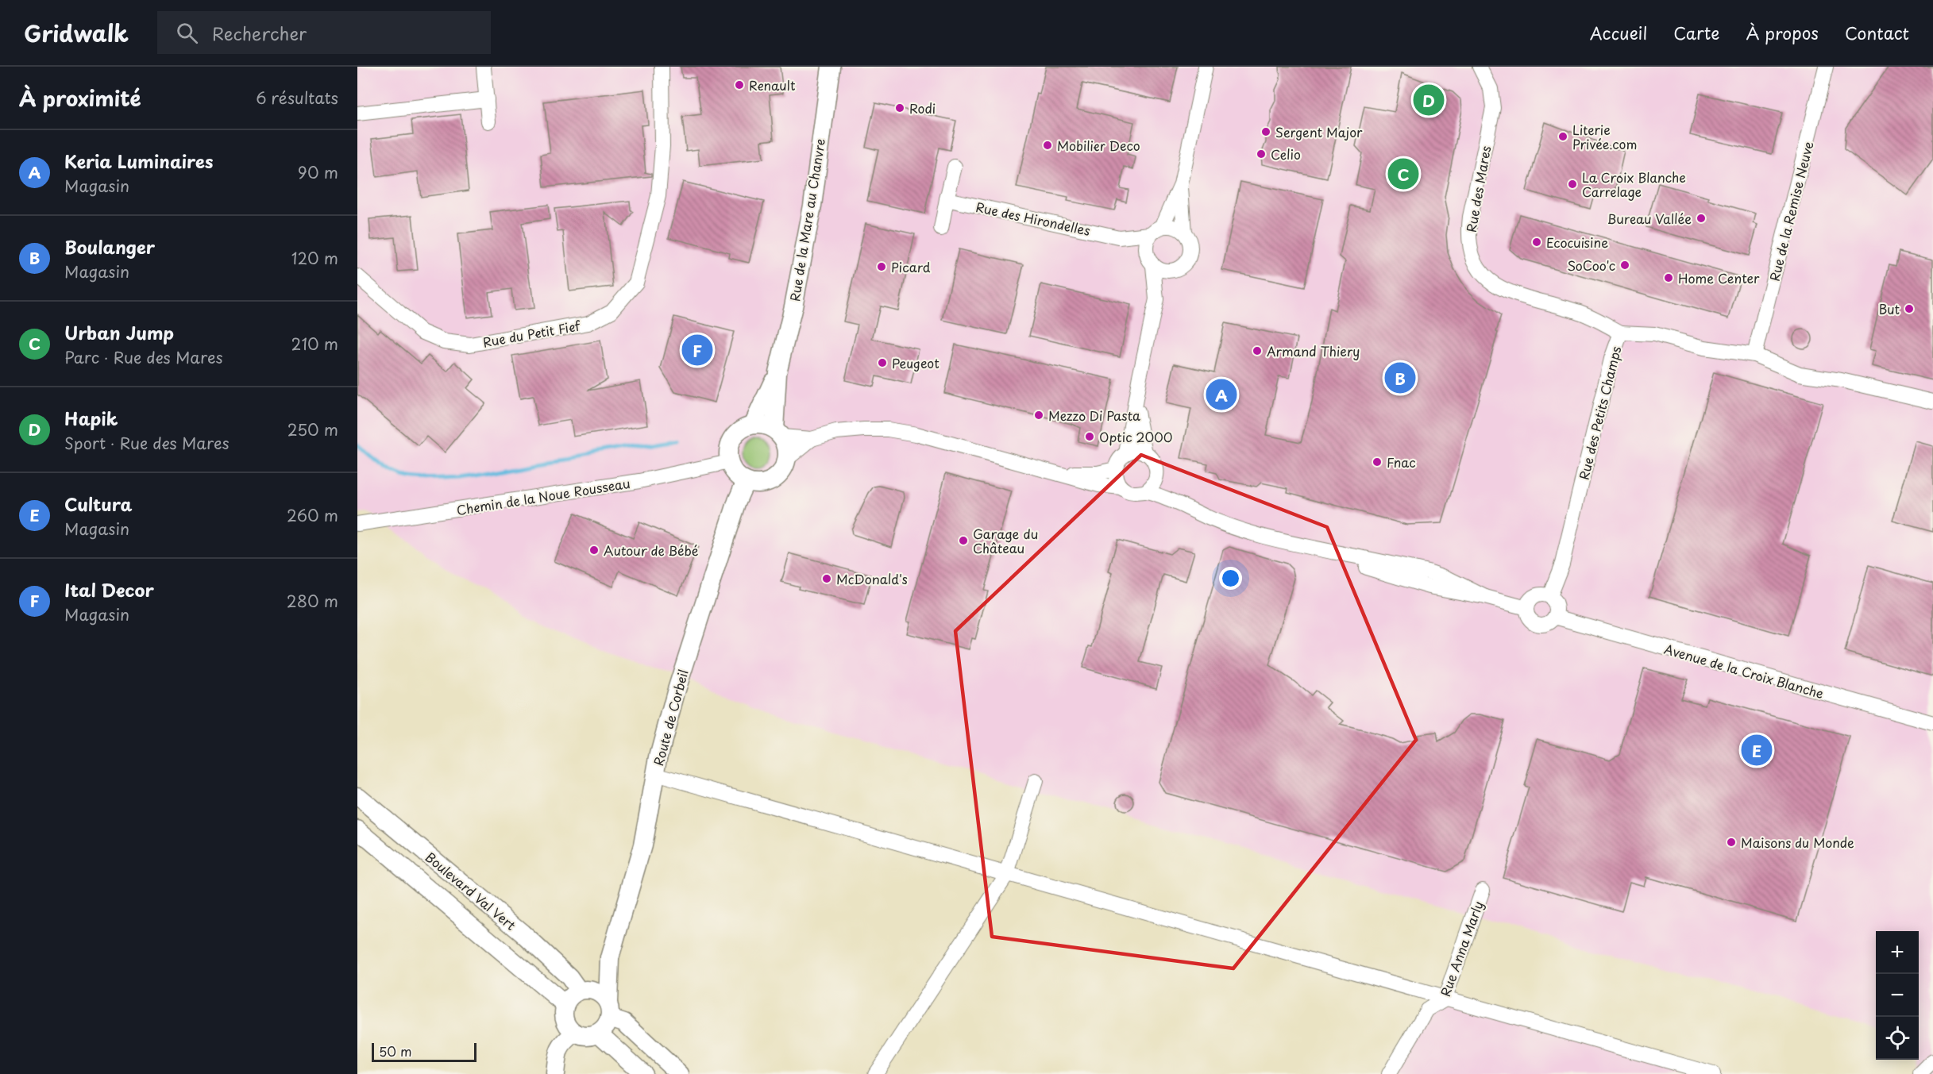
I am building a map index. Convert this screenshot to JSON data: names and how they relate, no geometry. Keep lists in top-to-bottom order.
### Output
{
  "streets": {
    "street": [
      "Rue des Mares",
      "Rue de la Remise Neuve",
      "Rue des Hirondelles",
      "Rue de la Mare au Chanvre",
      "Rue du Petit Fief",
      "Rue des Petits Champs",
      "Chemin de la Noue Rousseau",
      "Avenue de la Croix Blanche",
      "Route de Corbeil",
      "Boulevard Val Vert",
      "Rue Anna Marly"
    ]
  },
  "crossings": [
    ["Rue des Mares", "Rue des Petits Champs"],
    ["Rue de la Remise Neuve", "Rue des Petits Champs"],
    ["Rue de la Mare au Chanvre", "Chemin de la Noue Rousseau"],
    ["Rue de la Mare au Chanvre", "Route de Corbeil"],
    ["Rue des Petits Champs", "Avenue de la Croix Blanche"],
    ["Chemin de la Noue Rousseau", "Route de Corbeil"],
    ["Route de Corbeil", "Boulevard Val Vert"]
  ],
  "places": [
    "Renault",
    "Rodi",
    "Sergent Major",
    "Literie Privée.com",
    "Mobilier Deco",
    "Celio",
    "La Croix Blanche Carrelage",
    "Bureau Vallée",
    "Ecocuisine",
    "SoCoo'c",
    "Picard",
    "Home Center",
    "But",
    "Armand Thiery",
    "Peugeot",
    "Mezzo Di Pasta",
    "Optic 2000",
    "Fnac",
    "Garage du Château",
    "Autour de Bébé",
    "McDonald's",
    "Maisons du Monde"
  ],
  "scale_bar": "50 m",
  "page": {
    "header": "Gridwalk",
    "search": "Rechercher",
    "nav": [
      "Accueil",
      "Carte",
      "À propos",
      "Contact"
    ],
    "heading": ["À proximité", "6 résultats"],
    "pins": [
      "D",
      "C",
      "F",
      "B",
      "A",
      "E"
    ],
    "list": [
      {
        "mark": "A",
        "name": "Keria Luminaires",
        "note": "Magasin",
        "value": "90 m"
      },
      {
        "mark": "B",
        "name": "Boulanger",
        "note": "Magasin",
        "value": "120 m"
      },
      {
        "mark": "C",
        "name": "Urban Jump",
        "note": "Parc · Rue des Mares",
        "value": "210 m"
      },
      {
        "mark": "D",
        "name": "Hapik",
        "note": "Sport · Rue des Mares",
        "value": "250 m"
      },
      {
        "mark": "E",
        "name": "Cultura",
        "note": "Magasin",
        "value": "260 m"
      },
      {
        "mark": "F",
        "name": "Ital Decor",
        "note": "Magasin",
        "value": "280 m"
      }
    ],
    "map_buttons": ["+", "−"],
    "scale": "50 m"
  }
}
